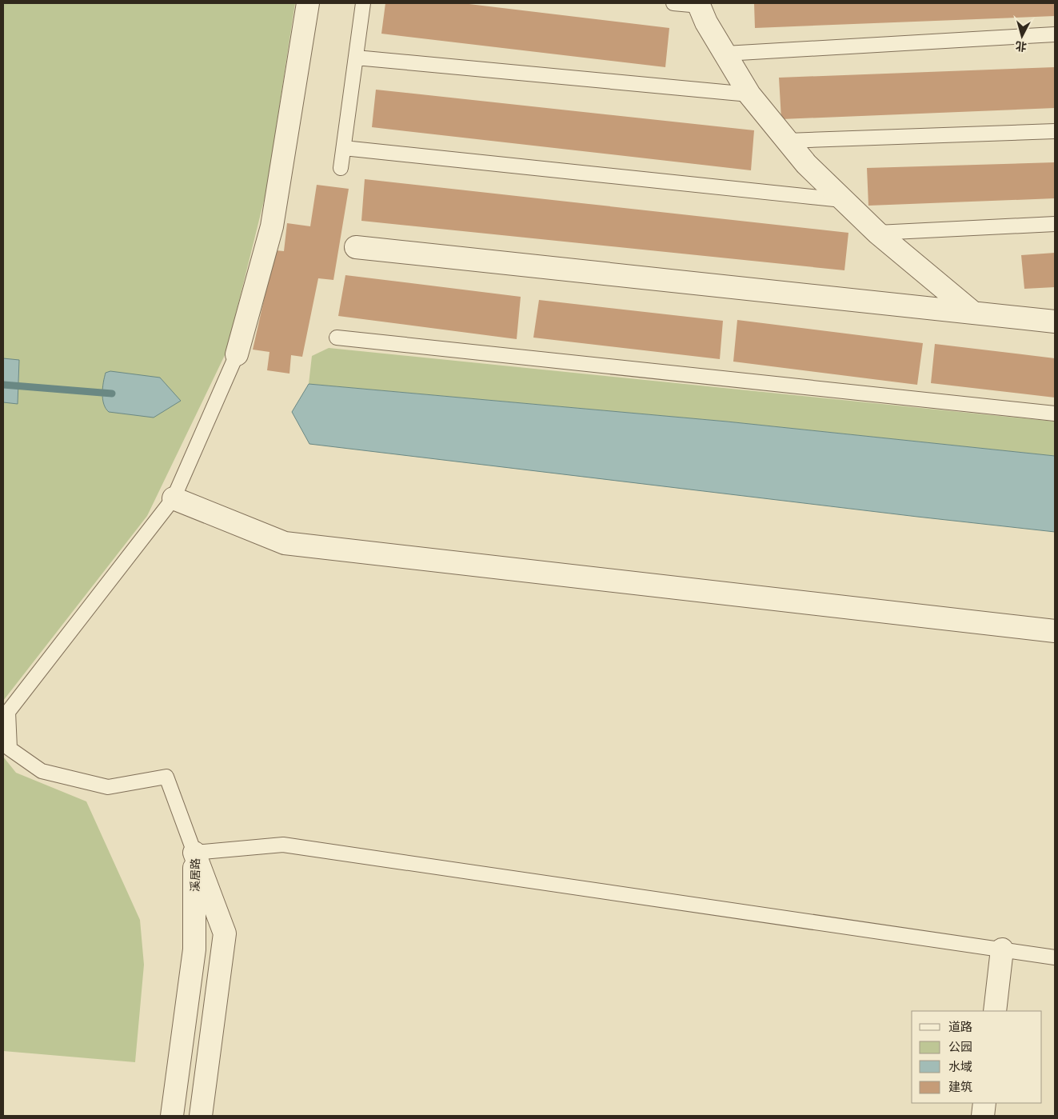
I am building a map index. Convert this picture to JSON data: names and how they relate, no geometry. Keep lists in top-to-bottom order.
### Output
{
  "streets": {
    "street": ["溪居路"]
  },
  "legend": [
    "道路",
    "公园",
    "水域",
    "建筑"
  ],
  "north": "bottom"
}
